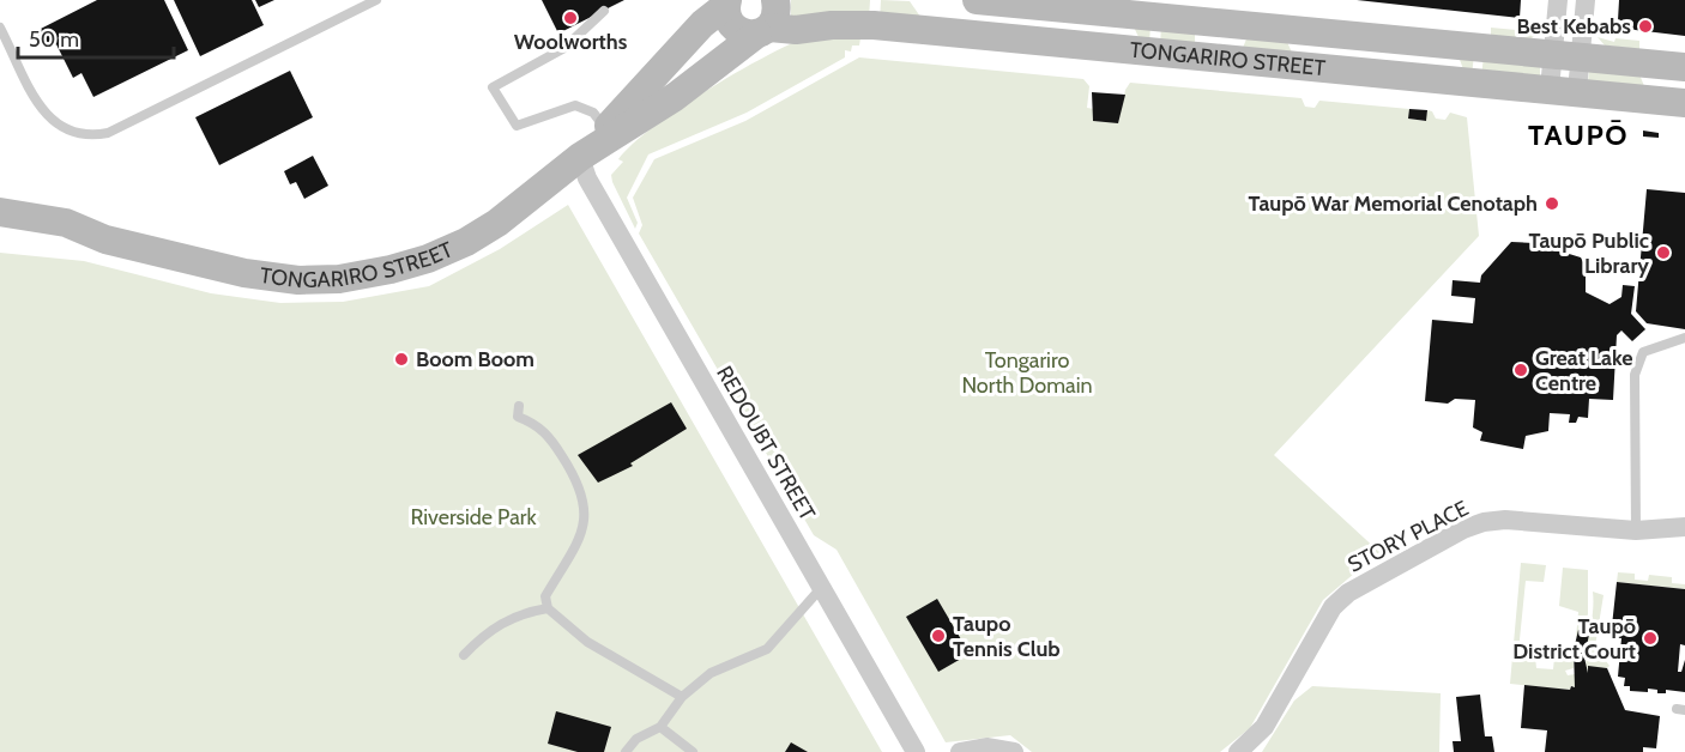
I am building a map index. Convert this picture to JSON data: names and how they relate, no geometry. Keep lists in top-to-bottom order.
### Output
{
  "streets": {
    "street": ["TONGARIRO STREET", "REDOUBT STREET", "STORY PLACE"]
  },
  "crossings": [
    ["TONGARIRO STREET", "REDOUBT STREET"]
  ],
  "districts": ["TAUPŌ"],
  "parks": ["Tongariro North Domain", "Riverside Park"],
  "places": [
    "Woolworths",
    "Best Kebabs",
    "Taupō War Memorial Cenotaph",
    "Taupō Public Library",
    "Boom Boom",
    "Great Lake Centre",
    "Taupo Tennis Club",
    "Taupō District Court"
  ],
  "scale_bar": "50 m"
}
